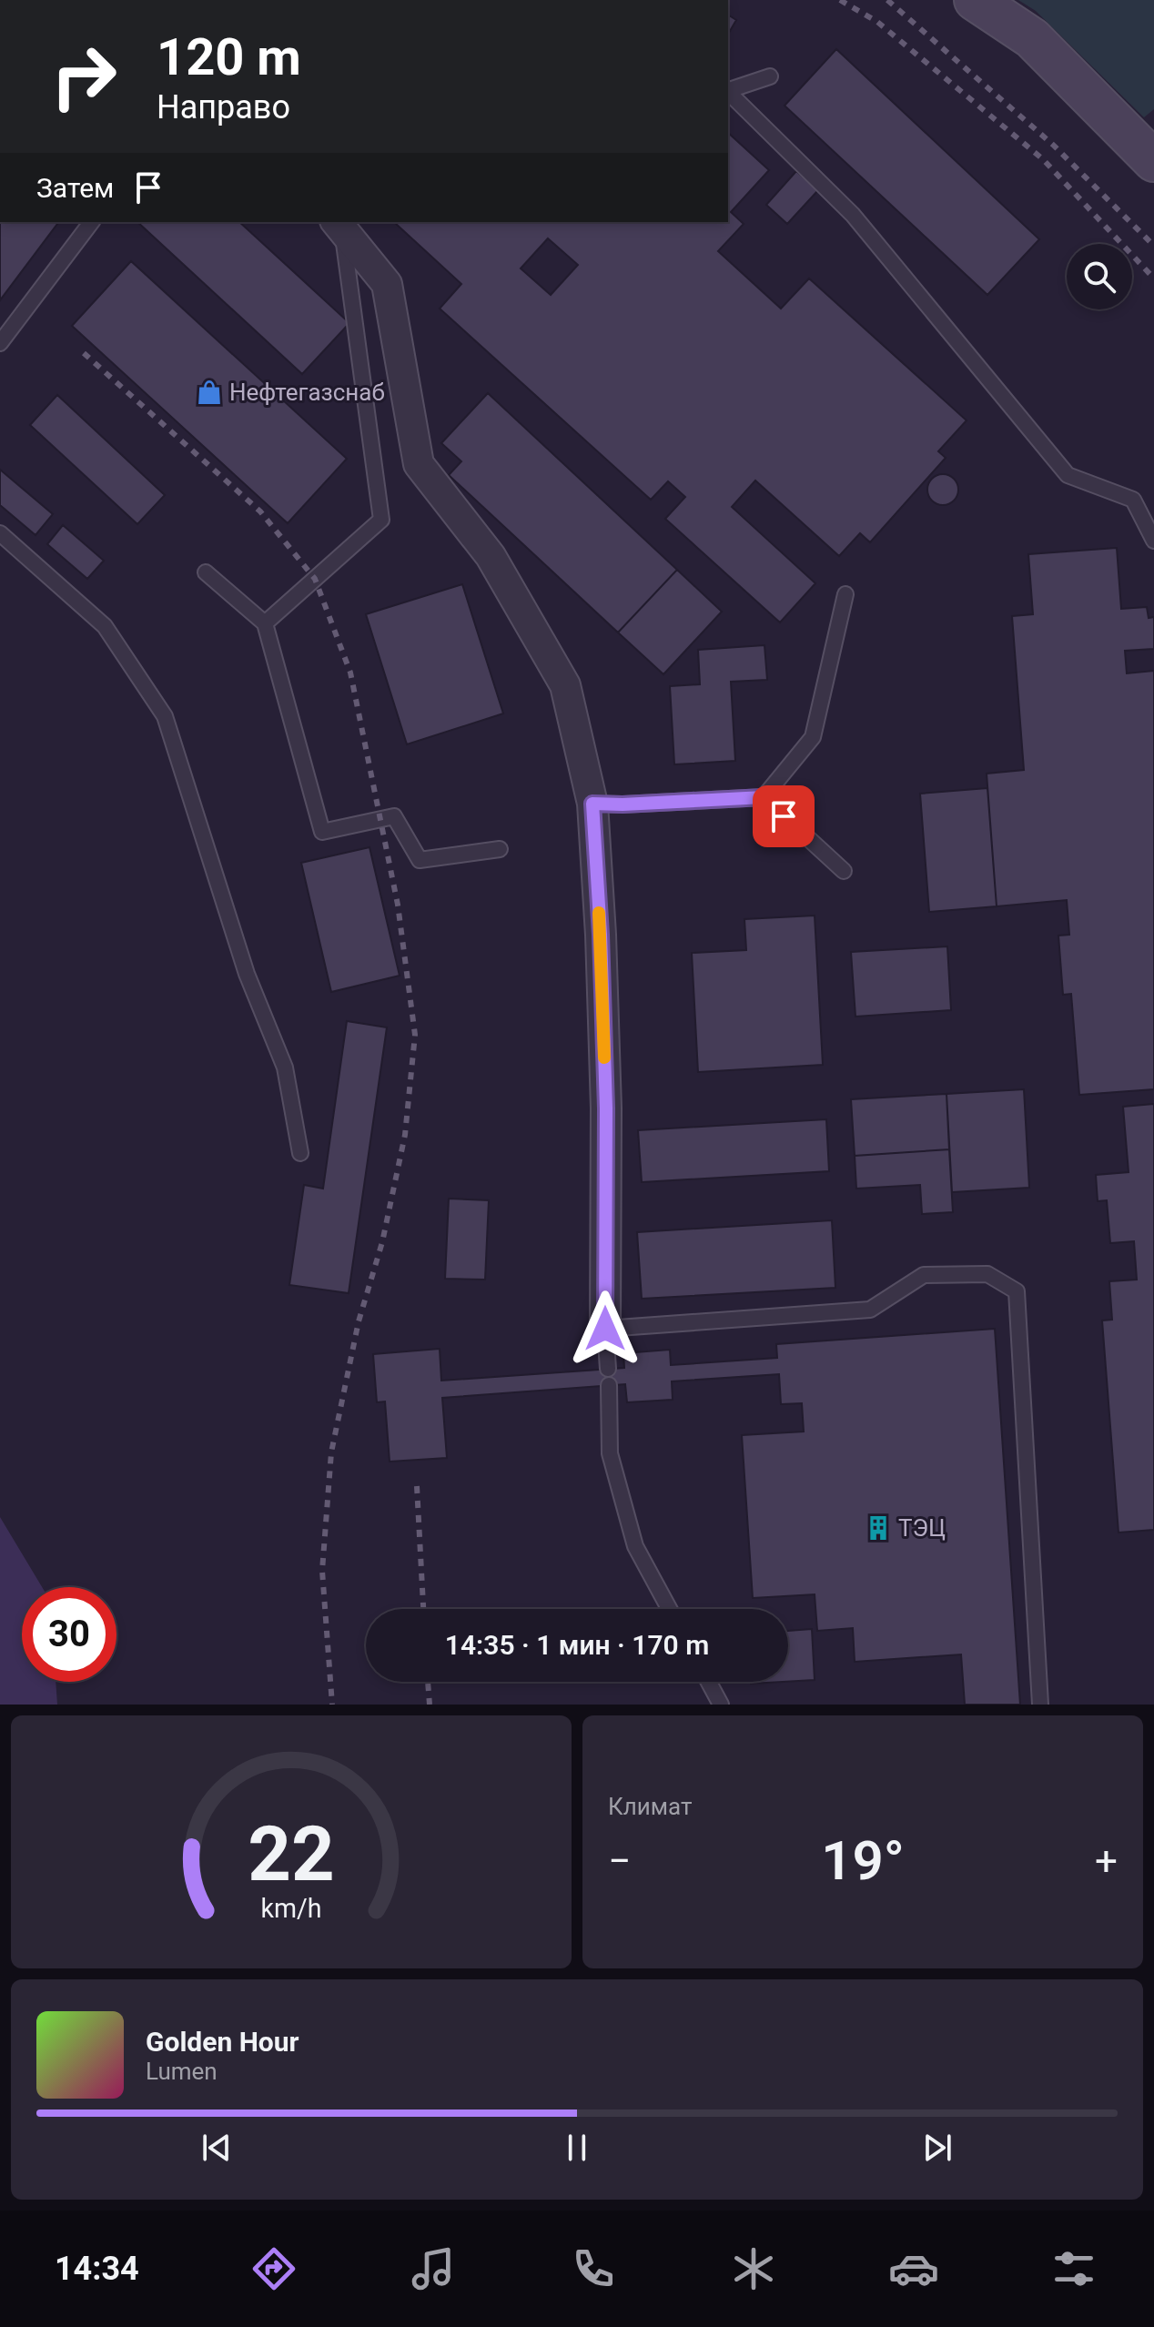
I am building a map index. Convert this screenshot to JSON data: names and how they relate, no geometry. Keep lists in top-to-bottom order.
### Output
{
  "places": {
    "shop": ["Нефтегазснаб"],
    "building": ["ТЭЦ"]
  },
  "page": {
    "turn": ["120 m", "Направо"],
    "then": "Затем",
    "limit": "30",
    "trip": "14:35 · 1 мин · 170 m",
    "tile": "Климат",
    "heat": ["−", "19°", "+"],
    "song": ["Golden Hour", "Lumen"],
    "tabs": "14:34",
    "gauge": ["22", "km/h"]
  }
}
